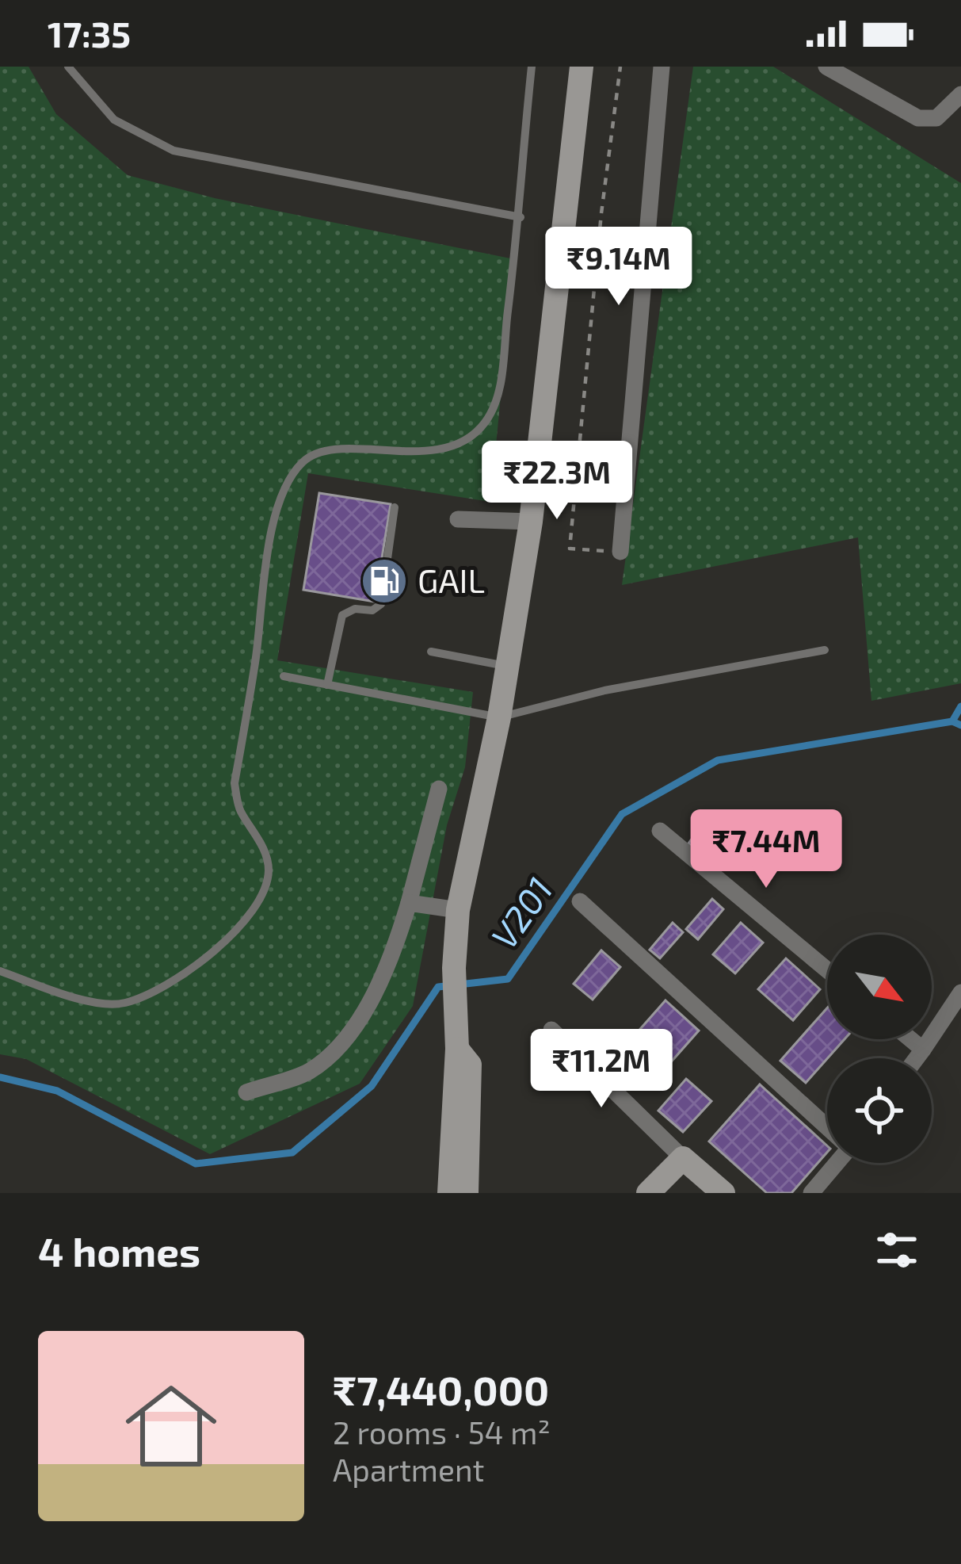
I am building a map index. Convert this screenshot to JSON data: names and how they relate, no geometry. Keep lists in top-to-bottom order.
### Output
{
  "water": ["V201"],
  "places": {
    "fuel station": ["GAIL"]
  },
  "north": "bottom right",
  "page": {
    "status": "17:35",
    "price": [
      "₹9.14M",
      "₹22.3M",
      "₹7.44M",
      "₹11.2M"
    ],
    "heading": "4 homes",
    "list": [
      {
        "name": "₹7,440,000",
        "note": "2 rooms · 54 m² · Apartment"
      }
    ]
  }
}
